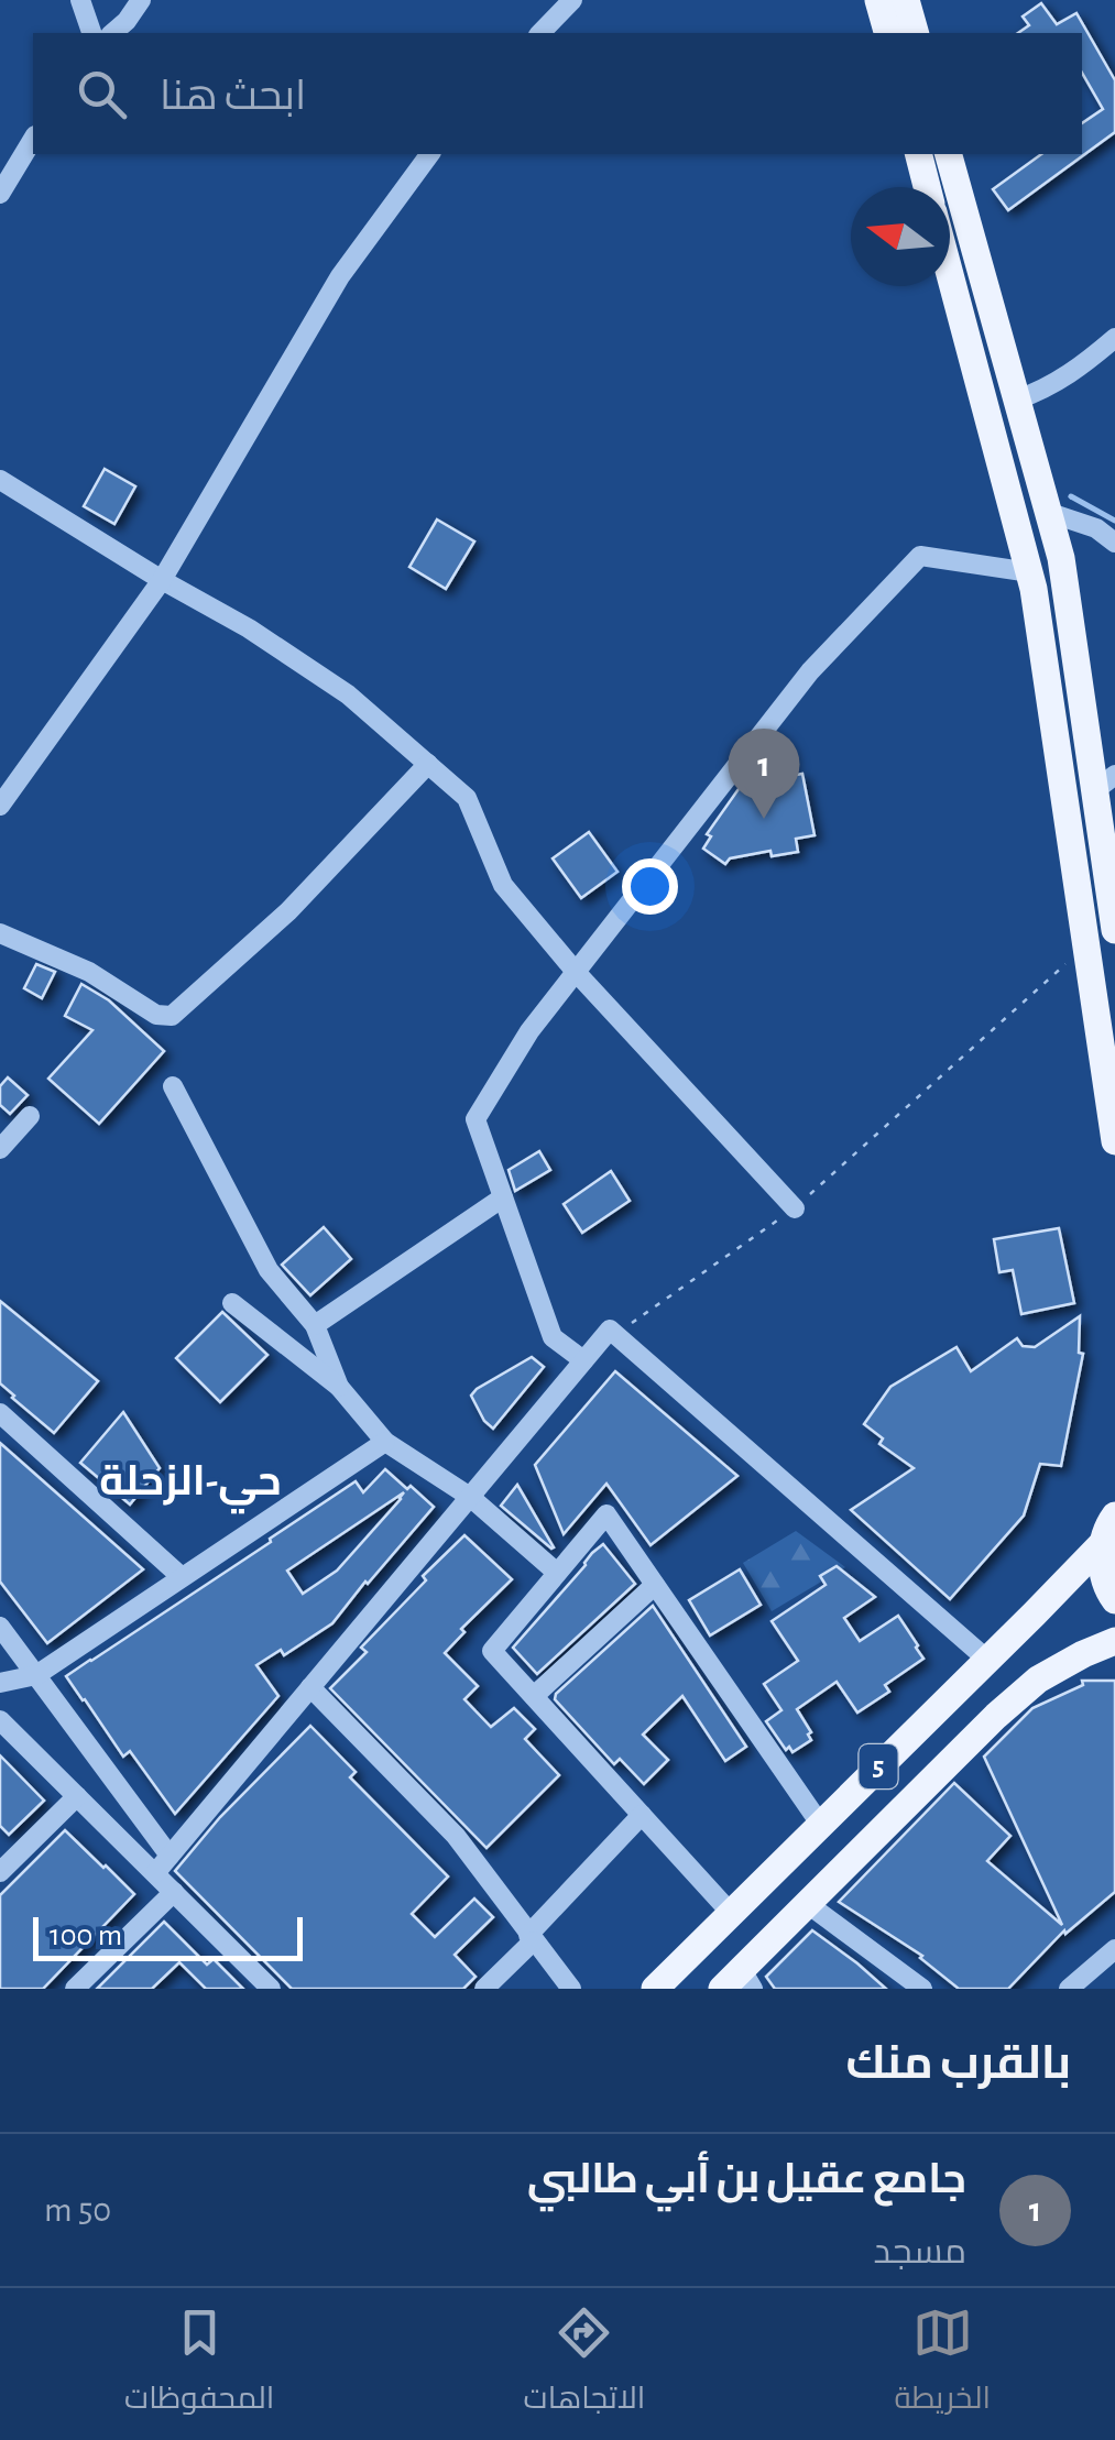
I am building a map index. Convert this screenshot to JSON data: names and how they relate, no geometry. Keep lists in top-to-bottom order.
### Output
{
  "streets": {
    "main road": ["5"]
  },
  "districts": ["حي-الزحلة"],
  "scale_bar": "100 m",
  "north": "left",
  "page": {
    "search": "ابحث هنا",
    "pins": "1",
    "scale": "100 m",
    "heading": "بالقرب منك",
    "list": [
      {
        "mark": "1",
        "name": "جامع عقيل بن أبي طالبي",
        "note": "مسجد",
        "value": "50 m"
      }
    ],
    "nav": ["الخريطة", "الاتجاهات", "المحفوظات"]
  }
}
